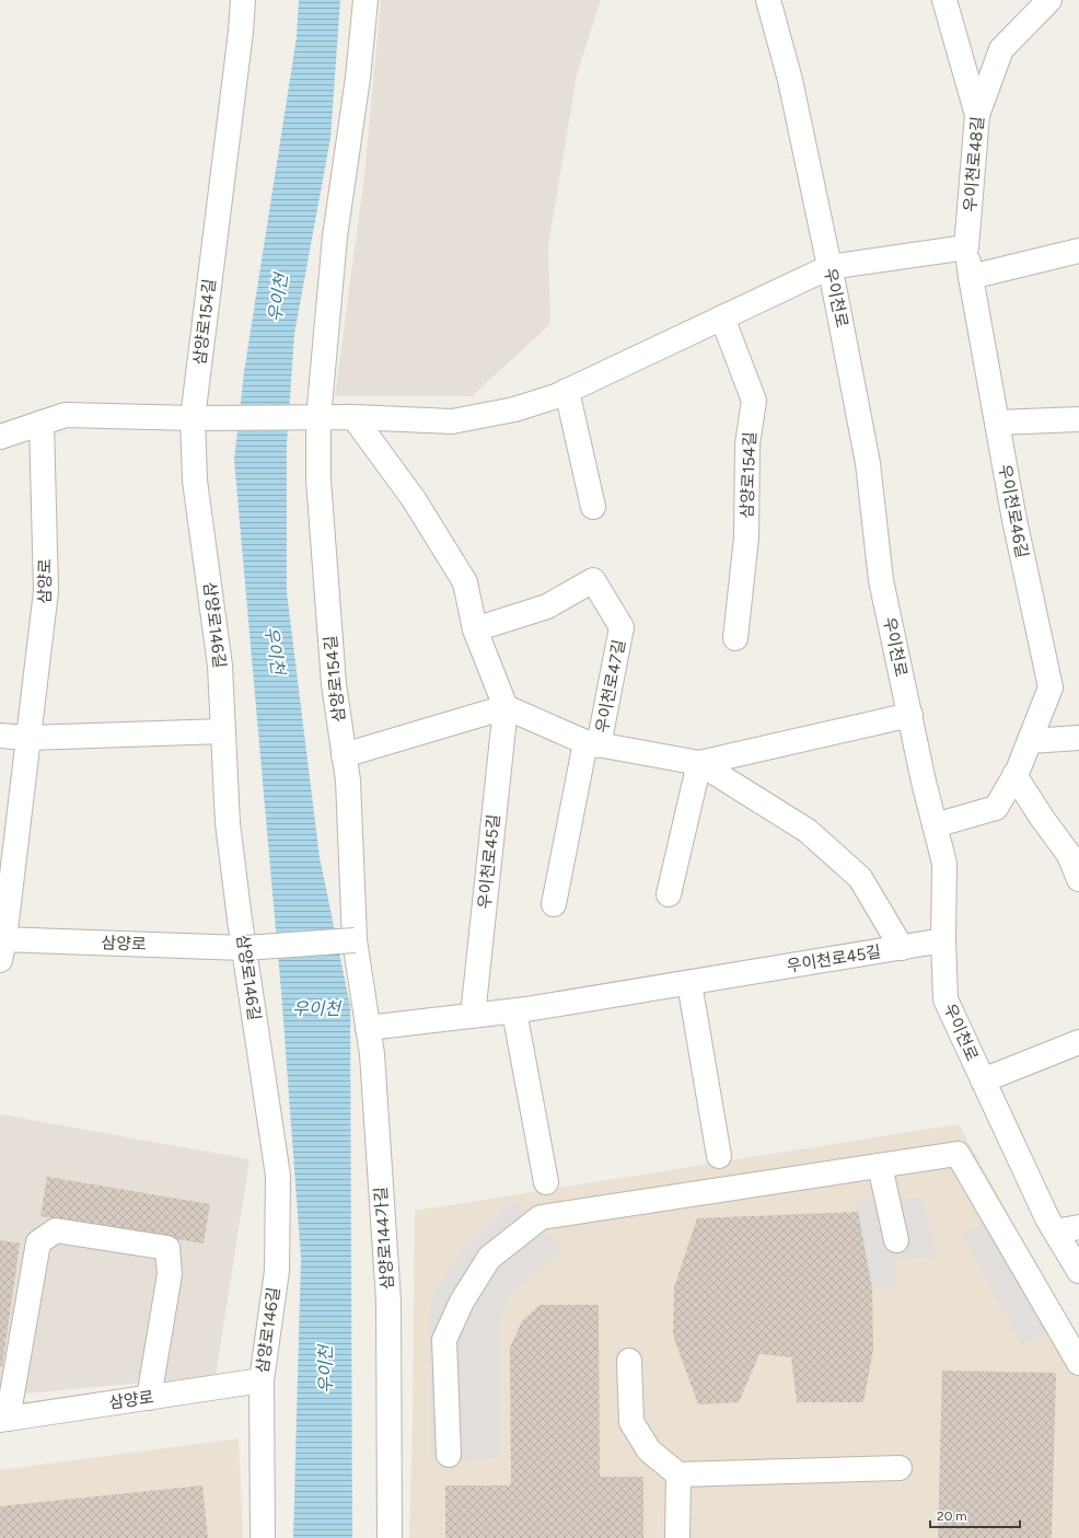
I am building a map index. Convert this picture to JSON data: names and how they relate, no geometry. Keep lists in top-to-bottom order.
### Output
{
  "streets": {
    "street": [
      "우이천로48길",
      "우이천로",
      "삼양로154길",
      "우이천로46길",
      "삼양로",
      "삼양로146길",
      "우이천로47길",
      "우이천로45길",
      "삼양로144가길"
    ]
  },
  "crossings": [
    ["우이천로48길", "우이천로46길"],
    ["우이천로", "우이천로46길"],
    ["우이천로", "우이천로47길"],
    ["우이천로", "우이천로45길"],
    ["삼양로154길", "삼양로"],
    ["삼양로154길", "삼양로146길"],
    ["삼양로154길", "삼양로144가길"],
    ["삼양로", "삼양로146길"],
    ["삼양로", "삼양로144가길"],
    ["우이천로47길", "우이천로45길"],
    ["우이천로45길", "삼양로144가길"]
  ],
  "water": ["우이천"],
  "scale_bar": "20 m"
}
